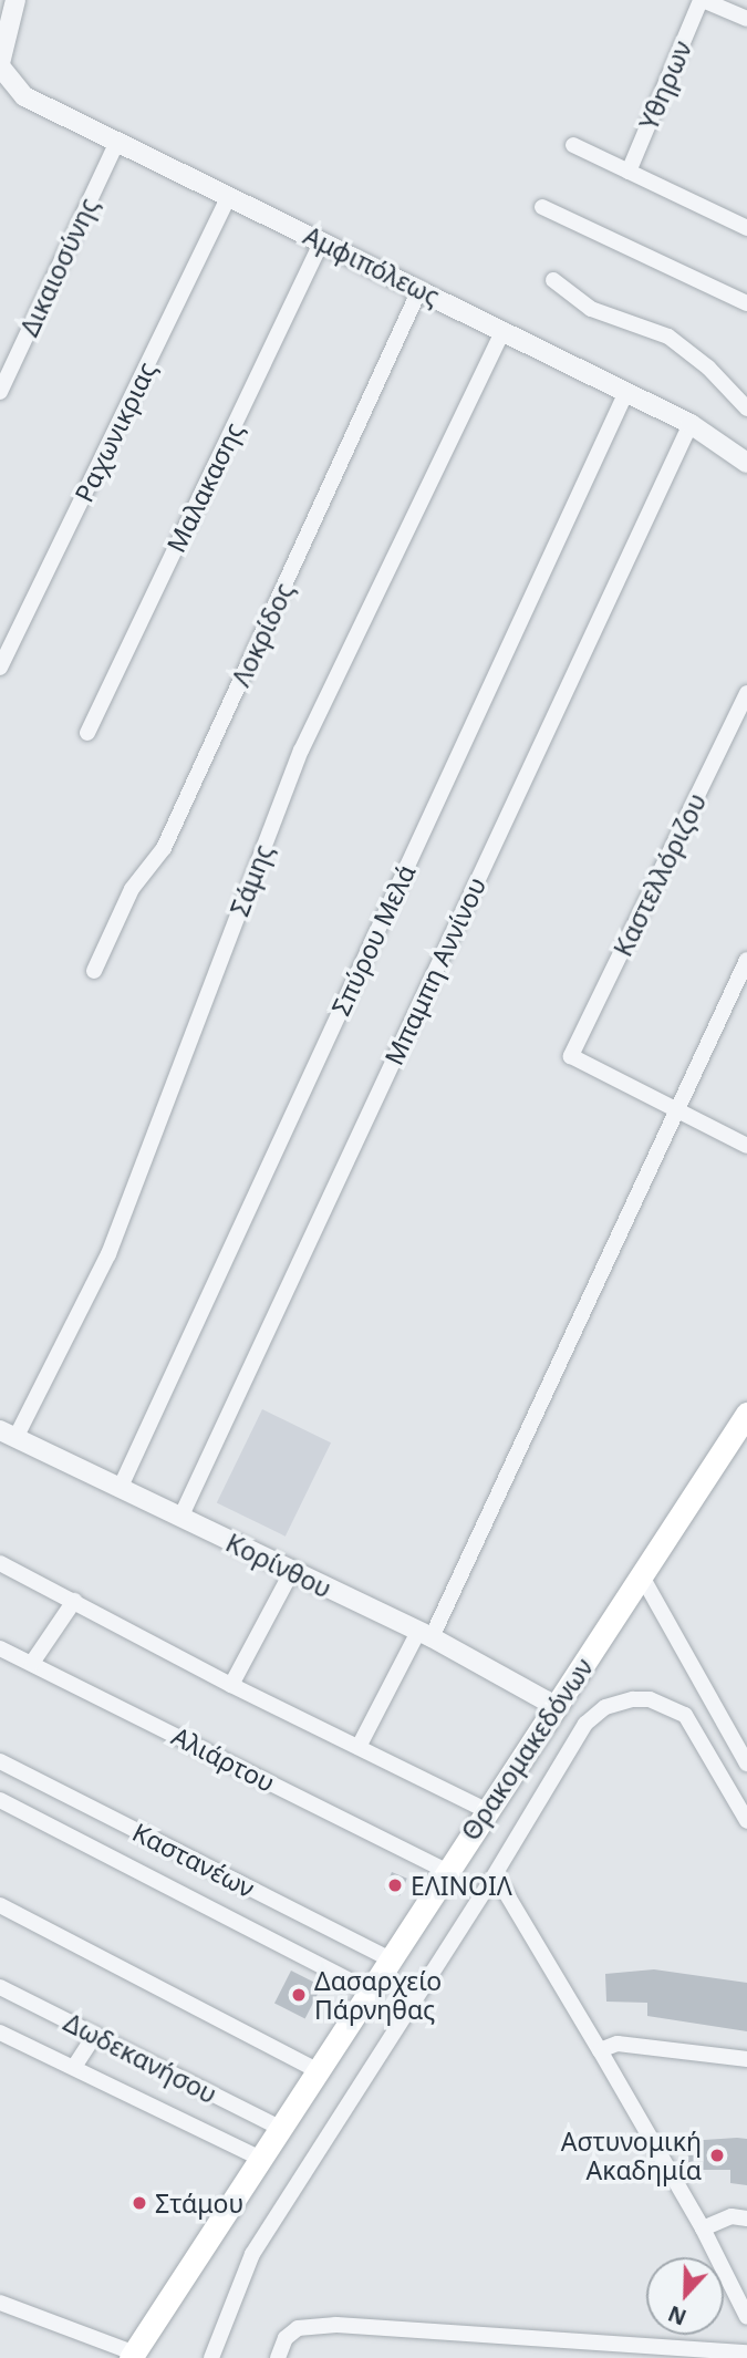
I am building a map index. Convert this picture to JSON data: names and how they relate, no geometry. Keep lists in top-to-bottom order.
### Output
{
  "streets": {
    "main road": ["Θρακομακεδόνων"],
    "street": [
      "Υθηρων",
      "Αμφιπόλεως",
      "Δικαιοσύνης",
      "Ραχωνικριας",
      "Μαλακασης",
      "Λοκρίδος",
      "Καστελλόριζου",
      "Σάμης",
      "Σπύρου Μελά",
      "Μπαμπη Αννίνου",
      "Κορίνθου",
      "Αλιάρτου",
      "Καστανέων",
      "Δωδεκανήσου"
    ]
  },
  "crossings": [
    ["Αμφιπόλεως", "Δικαιοσύνης"],
    ["Αμφιπόλεως", "Ραχωνικριας"],
    ["Αμφιπόλεως", "Μαλακασης"],
    ["Αμφιπόλεως", "Λοκρίδος"],
    ["Αμφιπόλεως", "Σάμης"],
    ["Αμφιπόλεως", "Σπύρου Μελά"],
    ["Αμφιπόλεως", "Μπαμπη Αννίνου"],
    ["Σάμης", "Κορίνθου"],
    ["Σπύρου Μελά", "Κορίνθου"],
    ["Μπαμπη Αννίνου", "Κορίνθου"],
    ["Κορίνθου", "Θρακομακεδόνων"],
    ["Θρακομακεδόνων", "Αλιάρτου"],
    ["Θρακομακεδόνων", "Καστανέων"],
    ["Θρακομακεδόνων", "Δωδεκανήσου"]
  ],
  "places": [
    "ΕΛΙΝΟΙΛ",
    "Δασαρχείο Πάρνηθας",
    "Αστυνομική Ακαδημία",
    "Στάμου"
  ],
  "north": "bottom"
}
